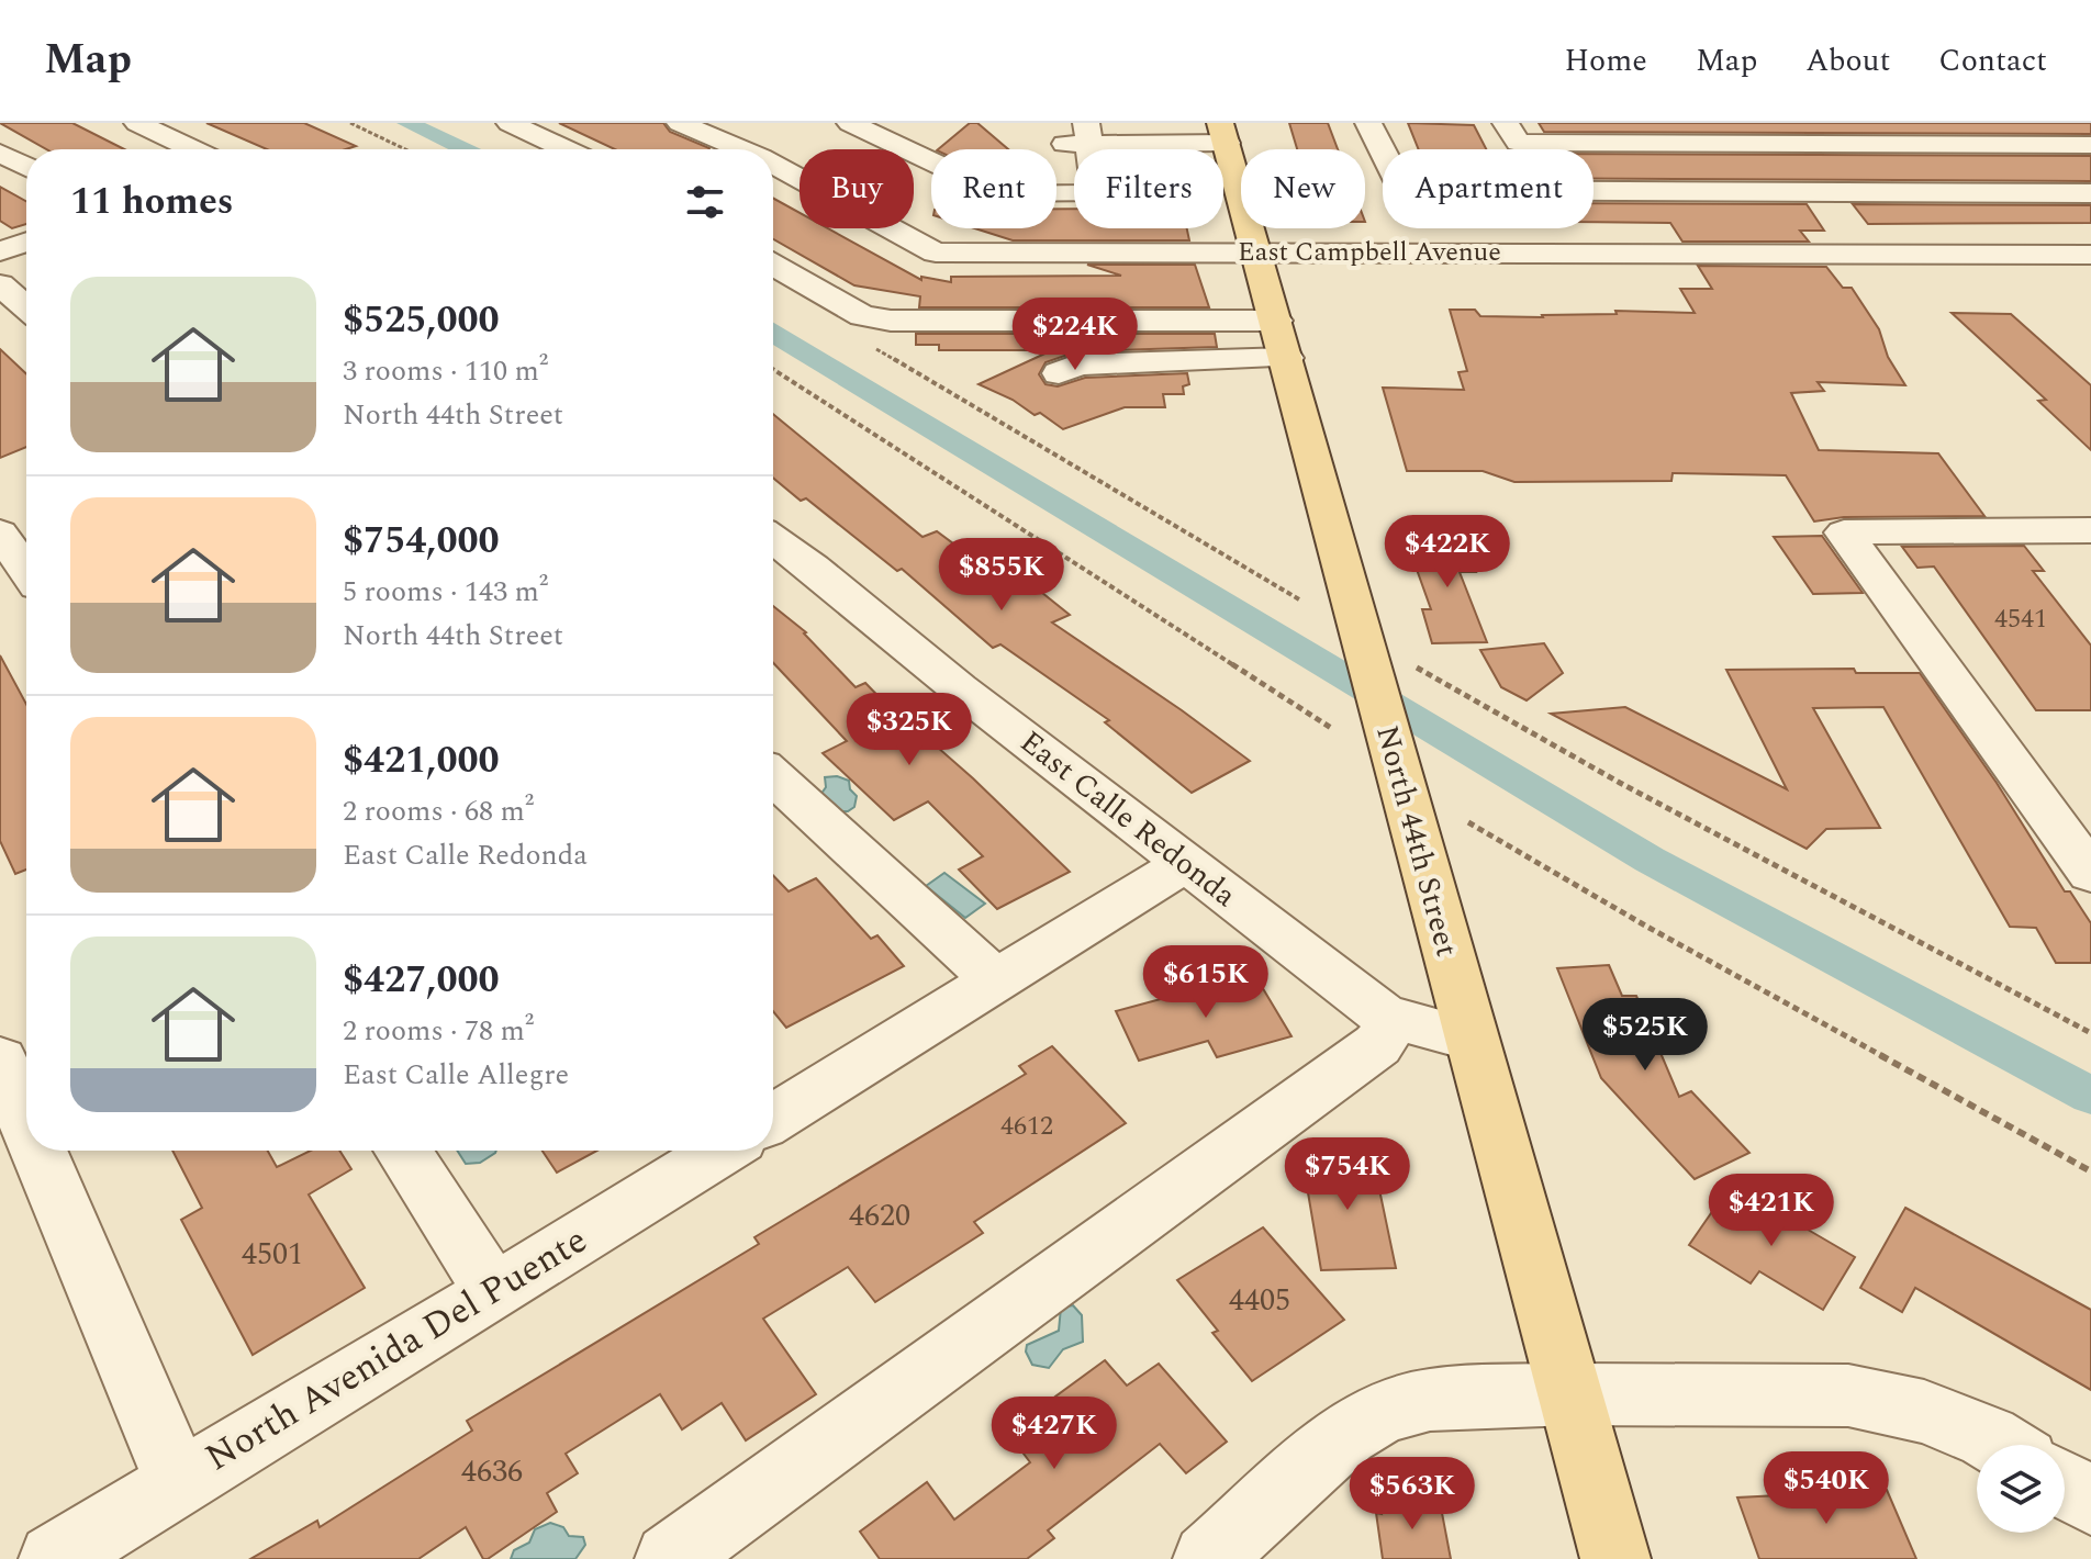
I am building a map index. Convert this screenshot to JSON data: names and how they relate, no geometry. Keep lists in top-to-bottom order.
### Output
{
  "streets": {
    "main road": ["North 44th Street"],
    "street": ["East Campbell Avenue", "East Calle Redonda", "North Avenida Del Puente"]
  },
  "crossings": [
    ["East Campbell Avenue", "North 44th Street"],
    ["East Calle Redonda", "North 44th Street"],
    ["East Calle Redonda", "North Avenida Del Puente"]
  ],
  "house_numbers": [
    "4541",
    "4612",
    "4620",
    "4501",
    "4405",
    "4636"
  ],
  "page": {
    "header": "Map",
    "nav": [
      "Home",
      "Map",
      "About",
      "Contact"
    ],
    "chip": [
      "Buy",
      "Rent",
      "Filters",
      "New",
      "Apartment"
    ],
    "heading": "11 homes",
    "list": [
      {
        "name": "$525,000",
        "note": "3 rooms · 110 m² · North 44th Street"
      },
      {
        "name": "$754,000",
        "note": "5 rooms · 143 m² · North 44th Street"
      },
      {
        "name": "$421,000",
        "note": "2 rooms · 68 m² · East Calle Redonda"
      },
      {
        "name": "$427,000",
        "note": "2 rooms · 78 m² · East Calle Allegre"
      }
    ],
    "price": [
      "$224K",
      "$422K",
      "$855K",
      "$325K",
      "$615K",
      "$525K",
      "$754K",
      "$421K",
      "$427K",
      "$540K",
      "$563K"
    ]
  }
}
